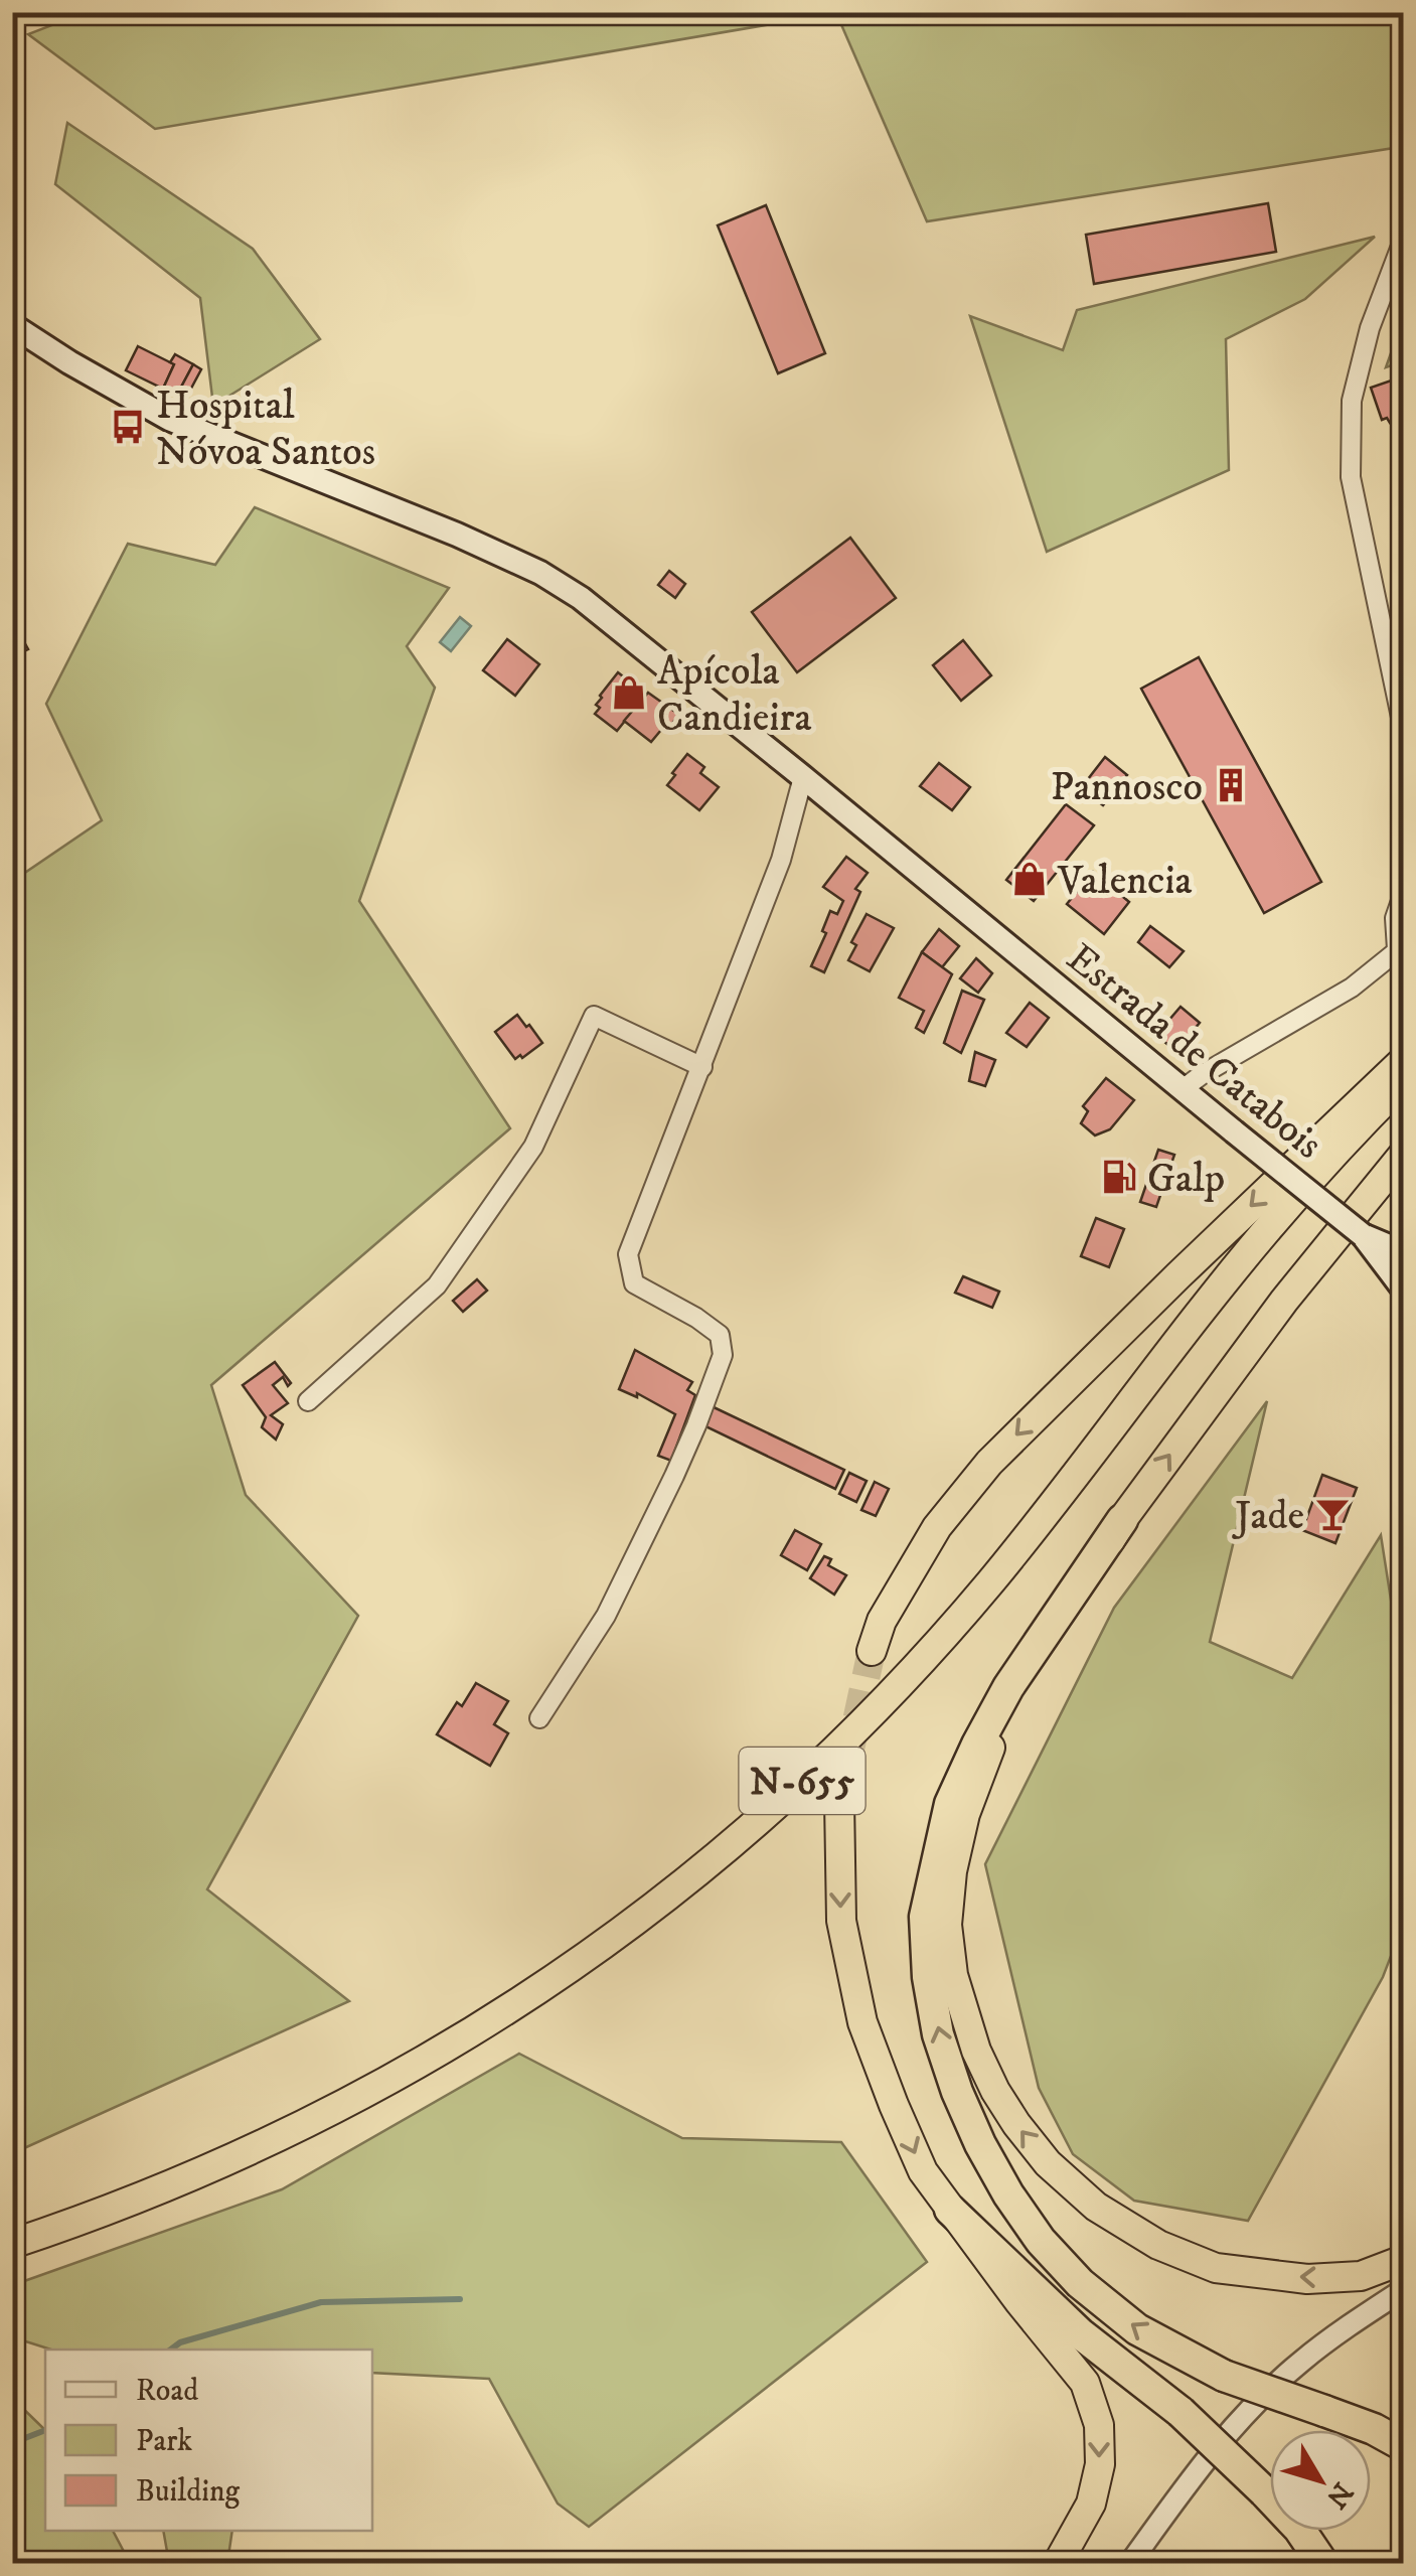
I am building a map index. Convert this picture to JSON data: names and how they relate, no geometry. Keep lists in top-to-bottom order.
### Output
{
  "streets": {
    "highway": ["N-655"],
    "main road": ["Estrada de Catabois"]
  },
  "places": {
    "bus stop": ["Hospital Nóvoa Santos"],
    "shop": ["Apícola Candieira", "Valencia"],
    "building": ["Pannosco"],
    "fuel station": ["Galp"],
    "bar": ["Jade"]
  },
  "legend": ["Road", "Park", "Building"],
  "north": "bottom right"
}
